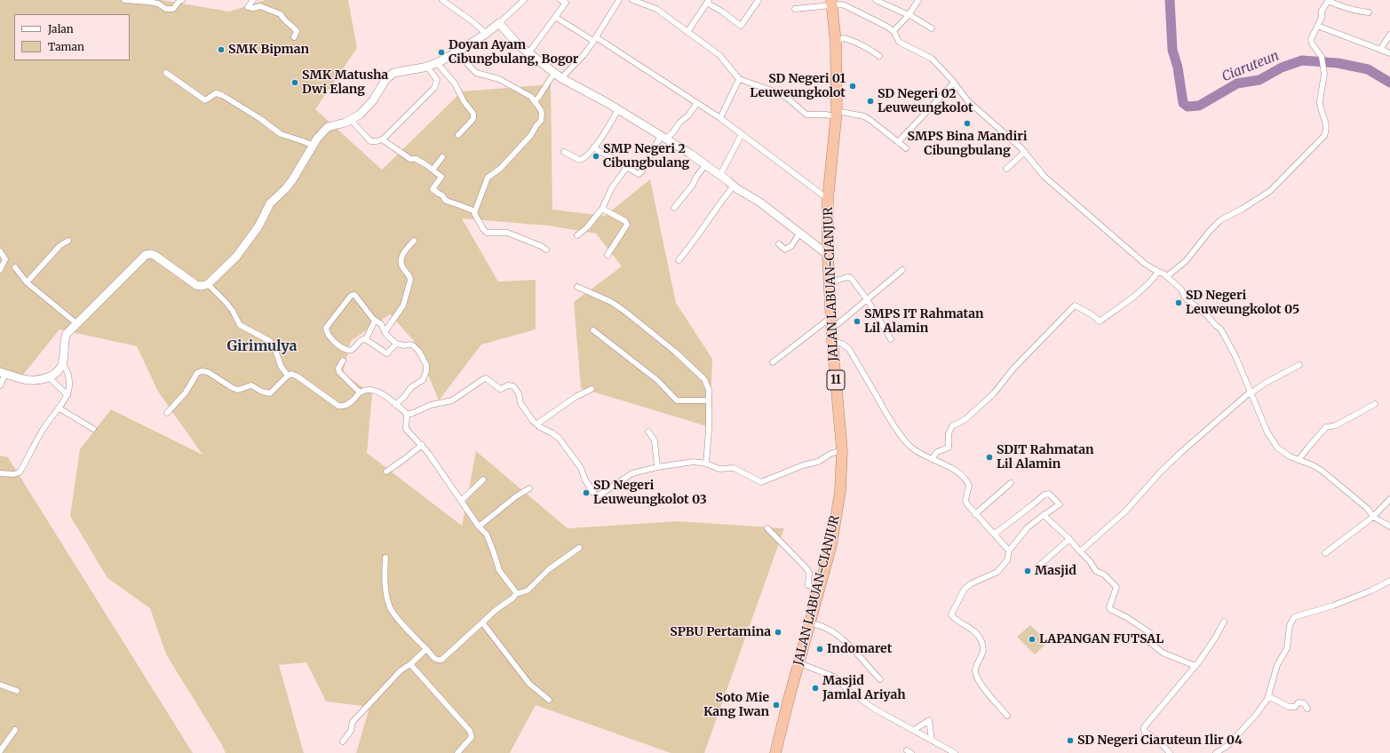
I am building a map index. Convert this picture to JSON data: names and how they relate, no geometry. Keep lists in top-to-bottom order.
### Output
{
  "streets": {
    "highway": ["JALAN LABUAN-CIANJUR", "11"]
  },
  "districts": ["Girimulya"],
  "water": ["Ciaruteun"],
  "places": [
    "SMK Bipman",
    "Doyan Ayam Cibungbulang, Bogor",
    "SMK Matusha Dwi Elang",
    "SD Negeri 01 Leuweungkolot",
    "SD Negeri 02 Leuweungkolot",
    "SMPS Bina Mandiri Cibungbulang",
    "SMP Negeri 2 Cibungbulang",
    "SD Negeri Leuweungkolot 05",
    "SMPS IT Rahmatan Lil Alamin",
    "SDIT Rahmatan Lil Alamin",
    "SD Negeri Leuweungkolot 03",
    "Masjid",
    "SPBU Pertamina",
    "LAPANGAN FUTSAL",
    "Indomaret",
    "Masjid Jamlal Ariyah",
    "Soto Mie Kang Iwan",
    "SD Negeri Ciaruteun Ilir 04"
  ],
  "legend": ["Jalan", "Taman"]
}
